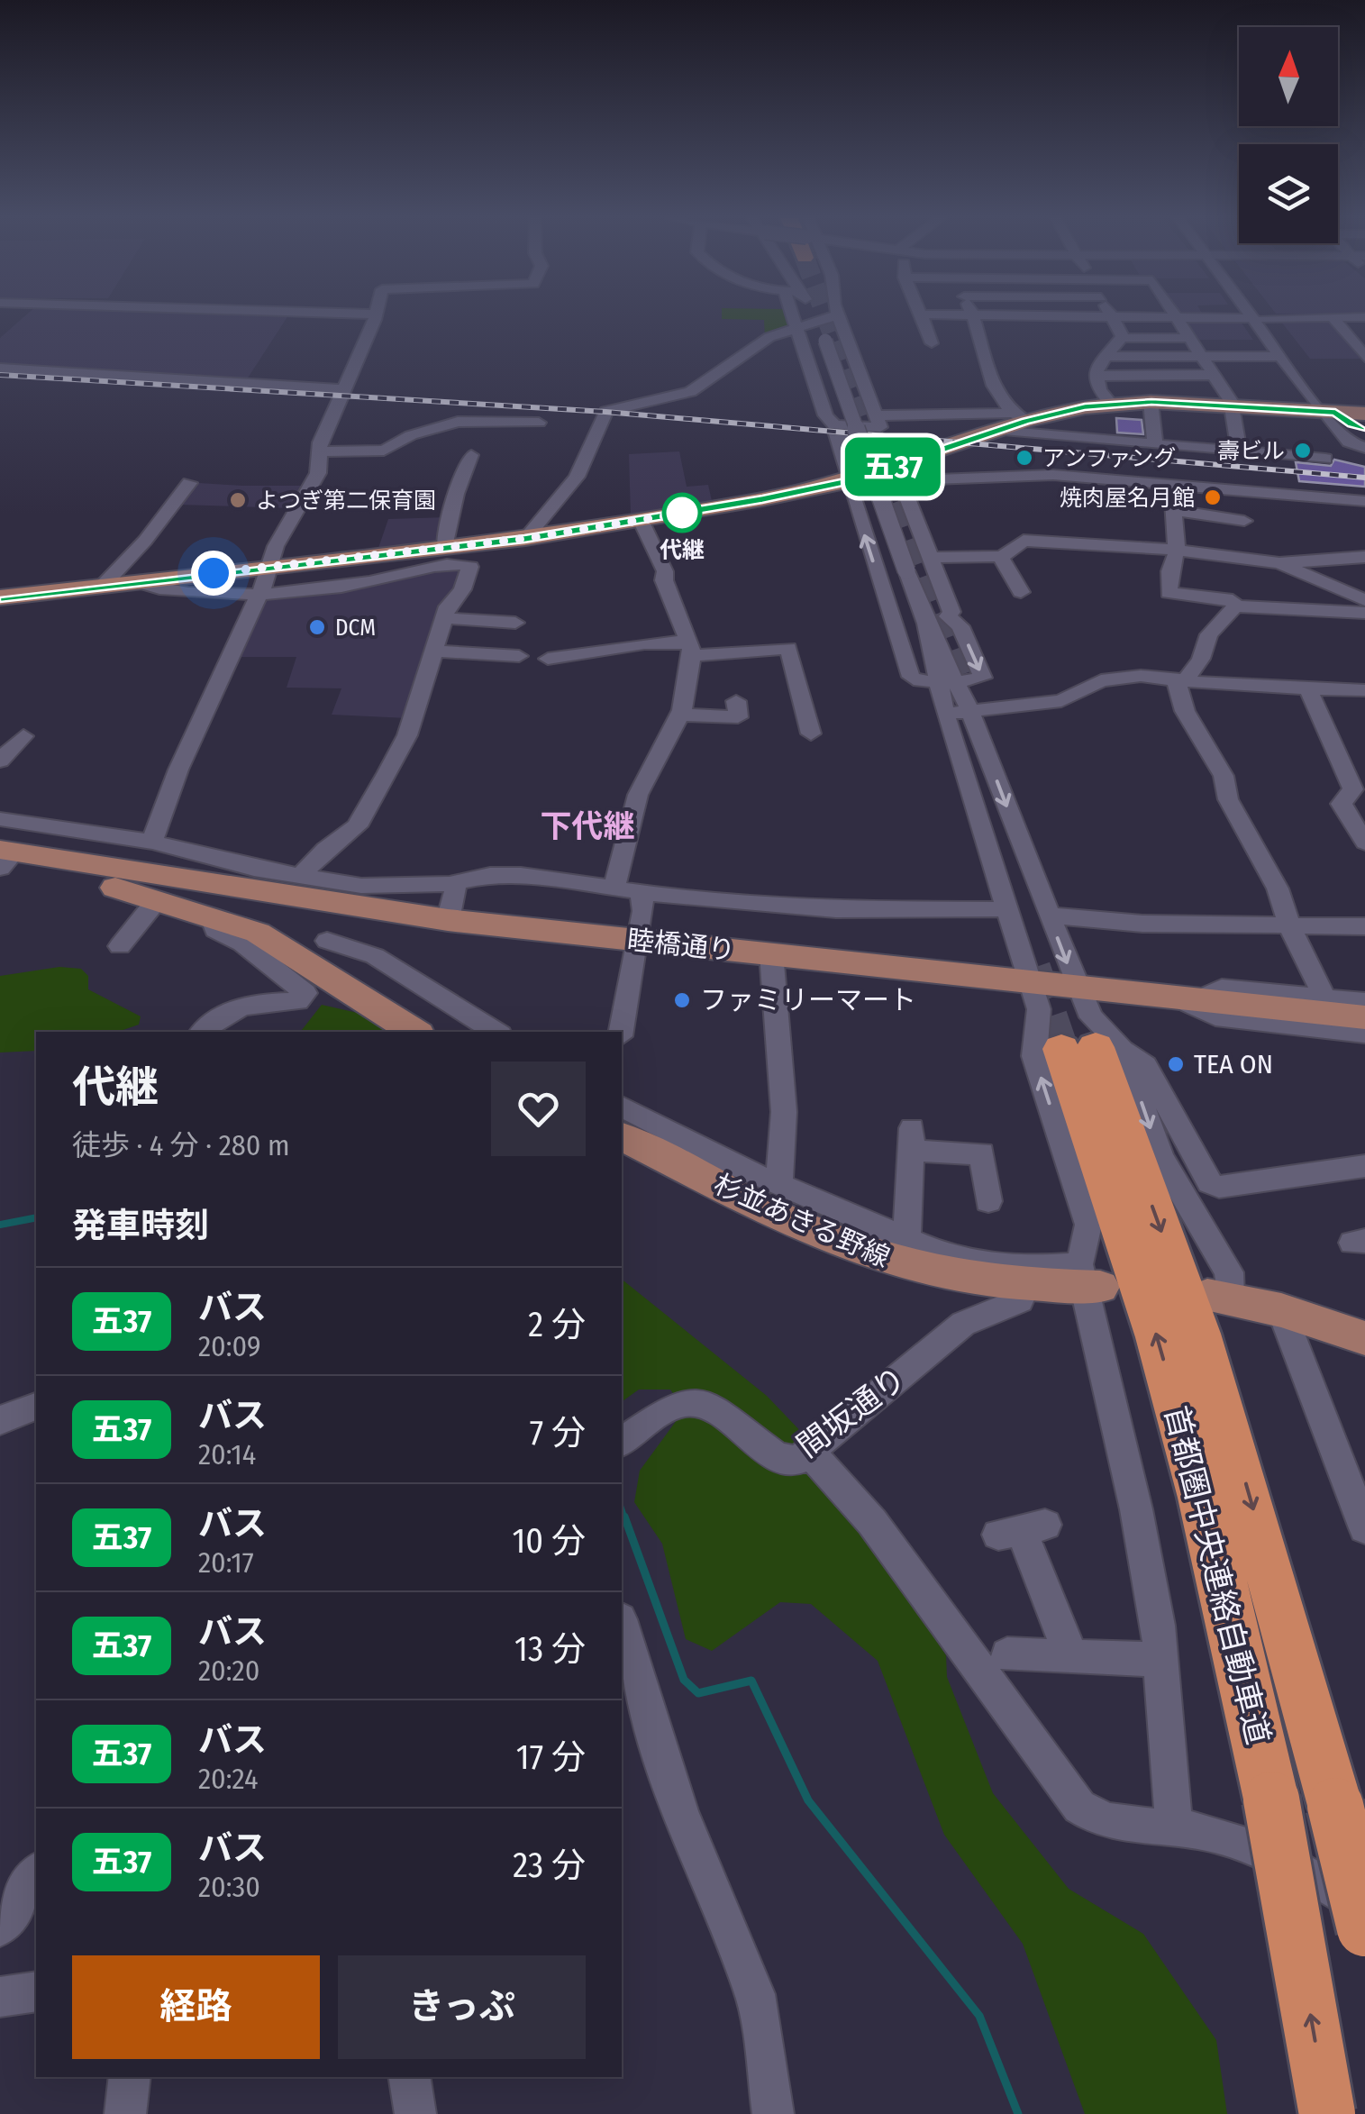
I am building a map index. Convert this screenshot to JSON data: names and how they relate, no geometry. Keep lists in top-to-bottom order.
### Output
{
  "streets": {
    "highway": ["首都圏中央連絡自動車道"],
    "main road": ["睦橋通り", "杉並あきる野線"],
    "street": ["間坂通り"]
  },
  "crossings": [
    ["杉並あきる野線", "間坂通り"]
  ],
  "districts": ["下代継"],
  "places": [
    "壽ビル",
    "アンファング",
    "焼肉屋名月館",
    "よつぎ第二保育園",
    "代継",
    "DCM",
    "ファミリーマート",
    "TEA ON"
  ],
  "lines": ["bus line 五37"],
  "north": "top",
  "page": {
    "on_map": "五37",
    "heading": [
      ["代継", "徒歩 · 4 分 · 280 m"],
      "発車時刻"
    ],
    "list": [
      {
        "mark": "五37",
        "name": "バス",
        "note": "20:09",
        "value": "2 分"
      },
      {
        "mark": "五37",
        "name": "バス",
        "note": "20:14",
        "value": "7 分"
      },
      {
        "mark": "五37",
        "name": "バス",
        "note": "20:17",
        "value": "10 分"
      },
      {
        "mark": "五37",
        "name": "バス",
        "note": "20:20",
        "value": "13 分"
      },
      {
        "mark": "五37",
        "name": "バス",
        "note": "20:24",
        "value": "17 分"
      },
      {
        "mark": "五37",
        "name": "バス",
        "note": "20:30",
        "value": "23 分"
      }
    ],
    "buttons": ["経路", "きっぷ"]
  }
}
